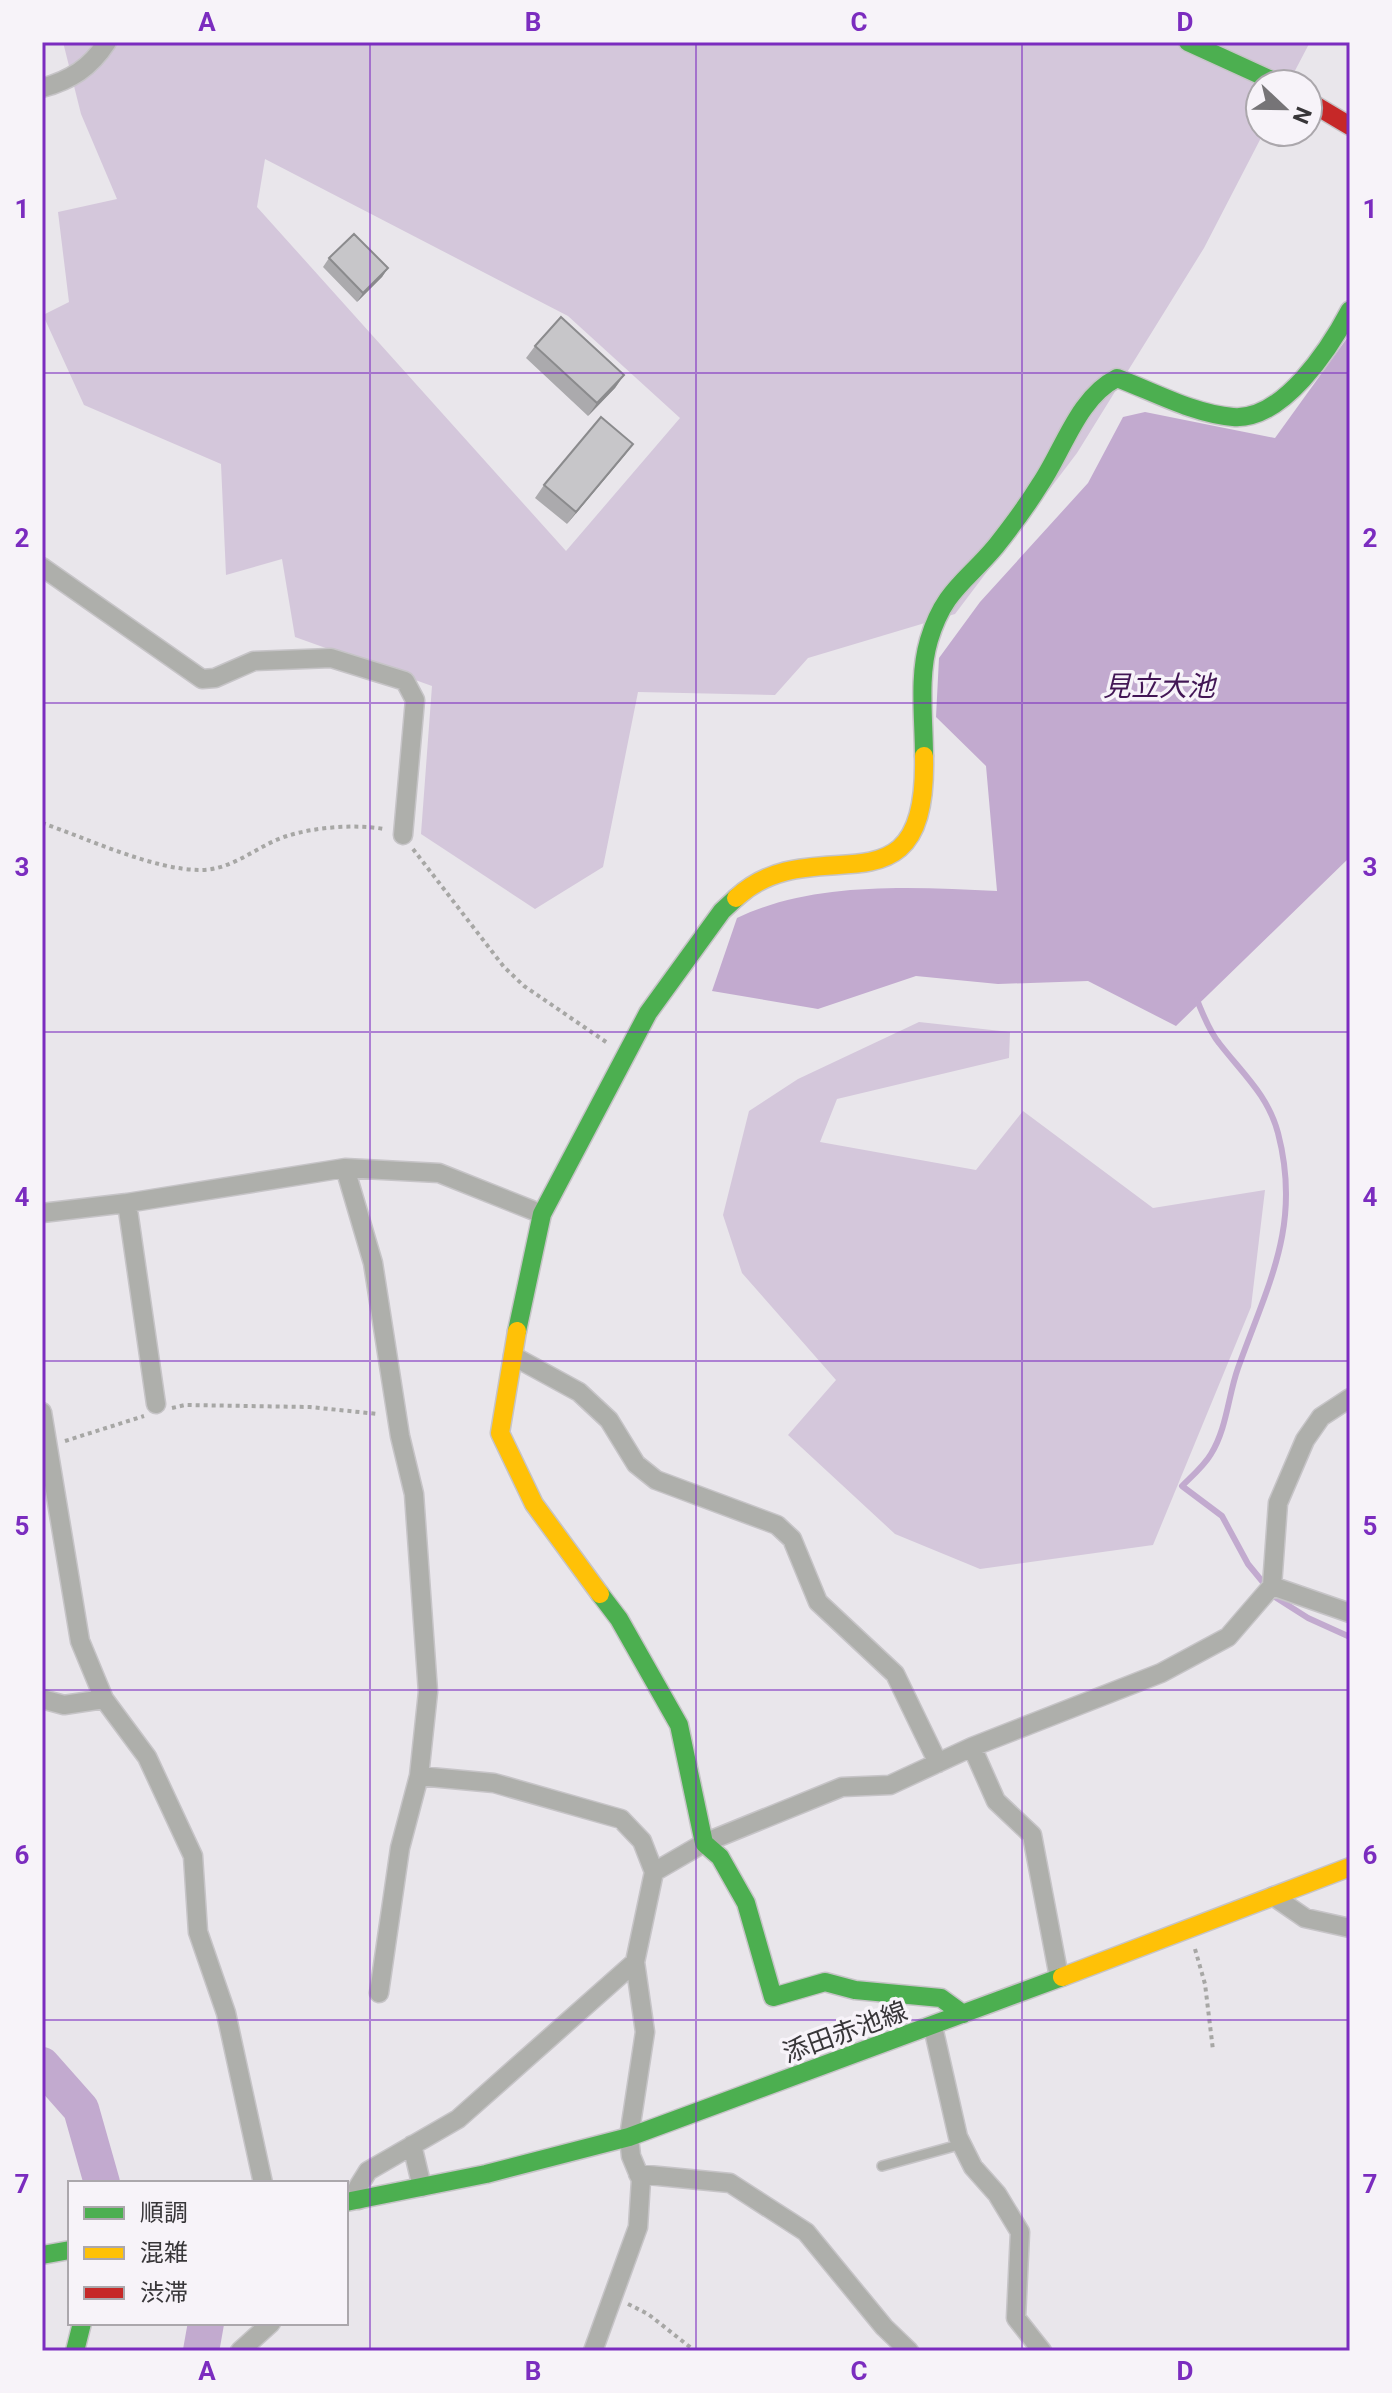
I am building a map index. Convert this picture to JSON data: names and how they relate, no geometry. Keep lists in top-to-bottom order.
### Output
{
  "streets": {
    "street": ["添田赤池線"]
  },
  "water": ["見立大池"],
  "legend": ["順調", "混雑", "渋滞"],
  "north": "right",
  "grid": {
    "columns": [
      "A",
      "B",
      "C",
      "D"
    ],
    "rows": [
      "1",
      "2",
      "3",
      "4",
      "5",
      "6",
      "7"
    ]
  }
}
